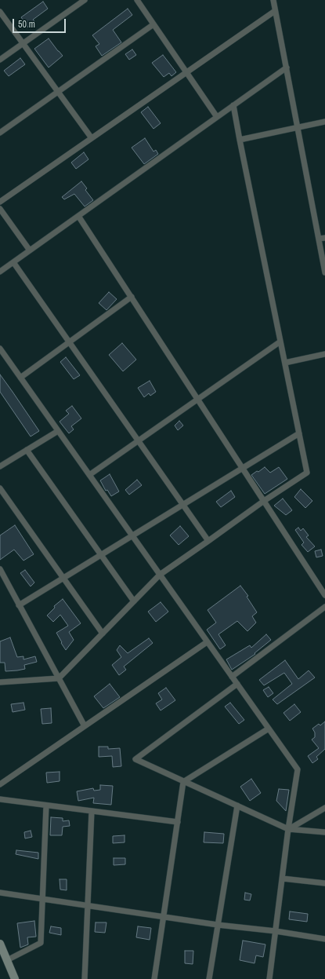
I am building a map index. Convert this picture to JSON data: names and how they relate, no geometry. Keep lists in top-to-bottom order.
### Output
{
  "scale_bar": "50 m"
}
